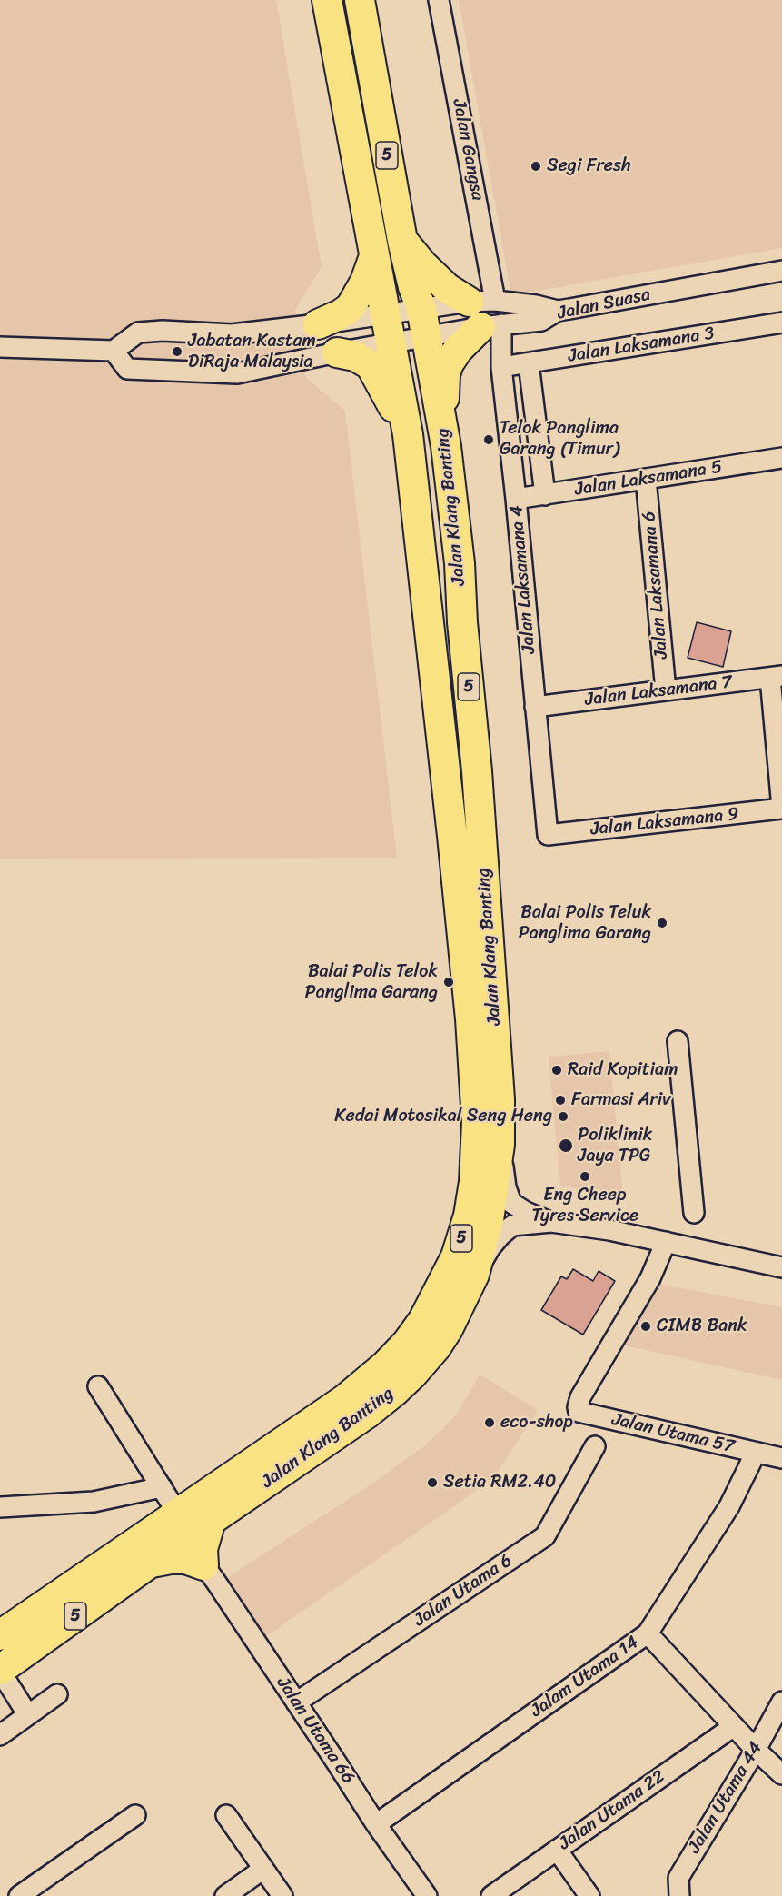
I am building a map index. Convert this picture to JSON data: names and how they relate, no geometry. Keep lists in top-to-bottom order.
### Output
{
  "streets": {
    "highway": ["5", "Jalan Klang Banting"],
    "street": [
      "Jalan Gangsa",
      "Jalan Suasa",
      "Jalan Laksamana 3",
      "Jalan Laksamana 5",
      "Jalan Laksamana 4",
      "Jalan Laksamana 6",
      "Jalan Laksamana 7",
      "Jalan Laksamana 9",
      "Jalan Utama 57",
      "Jalan Utama 6",
      "Jalam Utama 14",
      "Jalan Utama 66",
      "Jalan Utama 44",
      "Jalan Utama 22"
    ]
  },
  "crossings": [
    ["Jalan Suasa", "Jalan Klang Banting"],
    ["Jalan Suasa", "Jalan Laksamana 4"],
    ["Jalan Laksamana 3", "Jalan Laksamana 4"],
    ["Jalan Laksamana 5", "Jalan Laksamana 4"],
    ["Jalan Laksamana 5", "Jalan Laksamana 6"],
    ["Jalan Klang Banting", "Jalan Utama 66"],
    ["Jalan Laksamana 4", "Jalan Laksamana 7"],
    ["Jalan Laksamana 4", "Jalan Laksamana 9"],
    ["Jalan Laksamana 6", "Jalan Laksamana 7"],
    ["Jalan Utama 57", "Jalam Utama 14"],
    ["Jalan Utama 6", "Jalan Utama 66"],
    ["Jalam Utama 14", "Jalan Utama 66"]
  ],
  "places": [
    "Segi Fresh",
    "Jabatan Kastam DiRaja Malaysia",
    "Telok Panglima Garang (Timur)",
    "Balai Polis Teluk Panglima Garang",
    "Balai Polis Telok Panglima Garang",
    "Raid Kopitiam",
    "Farmasi Ariv",
    "Kedai Motosikal Seng Heng",
    "Poliklinik Jaya TPG",
    "Eng Cheep Tyres Service",
    "CIMB Bank",
    "eco-shop",
    "Setia RM2.40"
  ]
}
